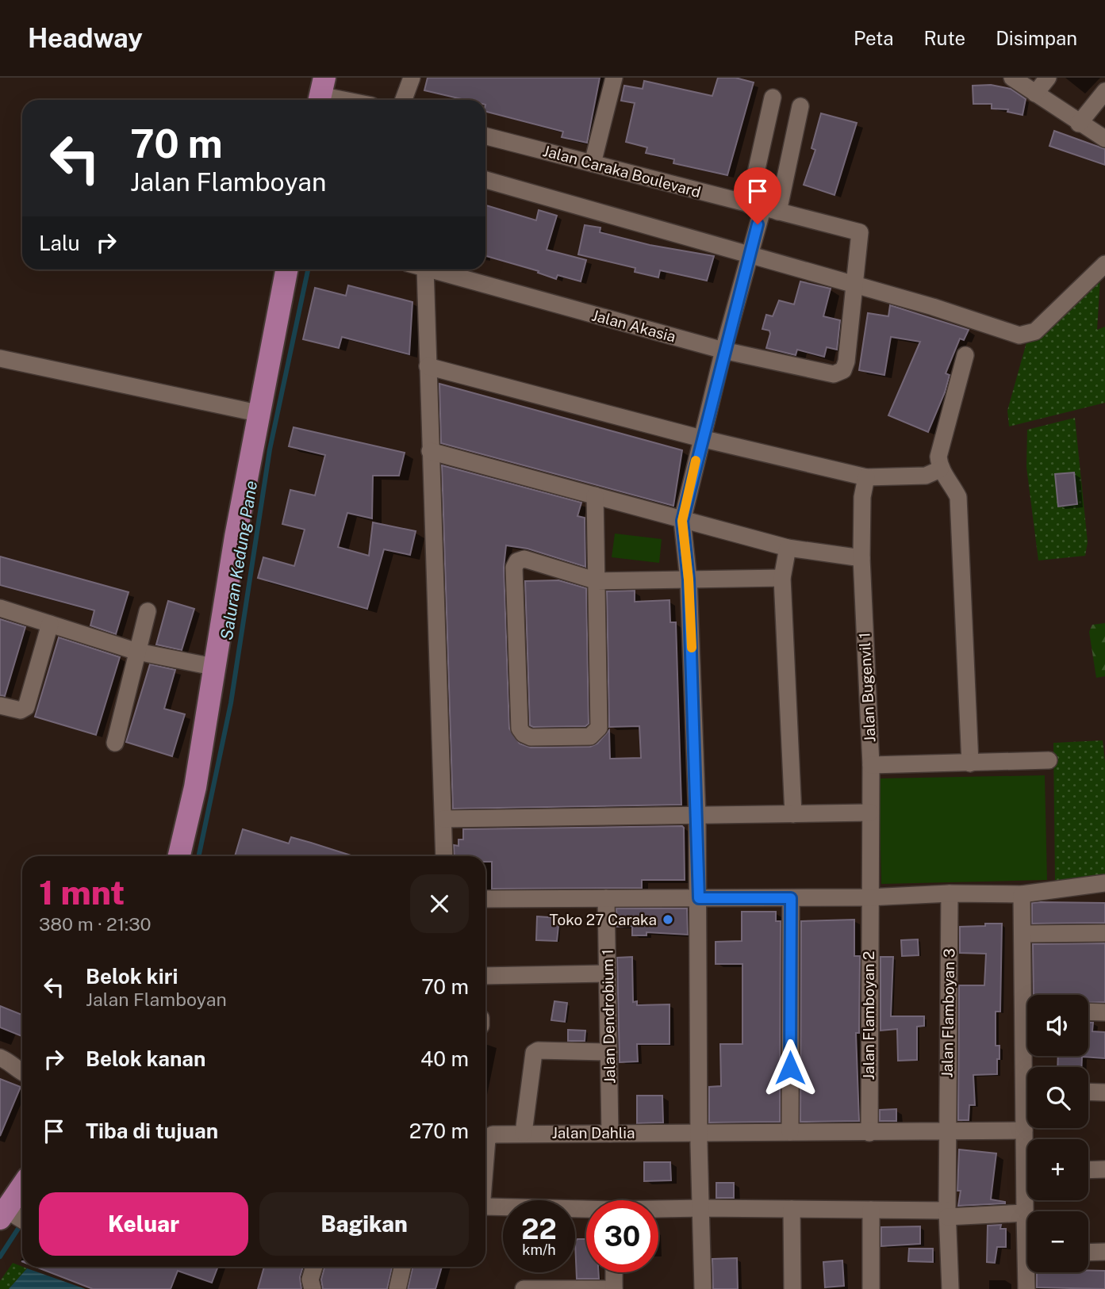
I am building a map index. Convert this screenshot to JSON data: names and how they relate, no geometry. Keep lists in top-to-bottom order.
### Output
{
  "streets": {
    "street": [
      "Jalan Caraka Boulevard",
      "Jalan Akasia",
      "Jalan Bugenvil 1",
      "Jalan Flamboyan 3",
      "Jalan Flamboyan 2",
      "Jalan Dendrobium 1",
      "Jalan Dahlia"
    ]
  },
  "crossings": [
    ["Jalan Caraka Boulevard", "Jalan Akasia"],
    ["Jalan Bugenvil 1", "Jalan Flamboyan 2"],
    ["Jalan Flamboyan 3", "Jalan Dahlia"],
    ["Jalan Flamboyan 2", "Jalan Dahlia"],
    ["Jalan Dendrobium 1", "Jalan Dahlia"]
  ],
  "water": ["Saluran Kedung Pane"],
  "places": ["Toko 27 Caraka"],
  "page": {
    "header": "Headway",
    "nav": ["Peta", "Rute", "Disimpan"],
    "turn": ["70 m", "Jalan Flamboyan"],
    "then": "Lalu",
    "heading": ["1 mnt", "380 m · 21:30"],
    "list": [
      {
        "name": "Belok kiri",
        "note": "Jalan Flamboyan",
        "value": "70 m"
      },
      {
        "name": "Belok kanan",
        "value": "40 m"
      },
      {
        "name": "Tiba di tujuan",
        "value": "270 m"
      }
    ],
    "map_buttons": ["+", "−"],
    "buttons": ["Keluar", "Bagikan"],
    "speed": "22 km/h",
    "limit": "30"
  }
}
